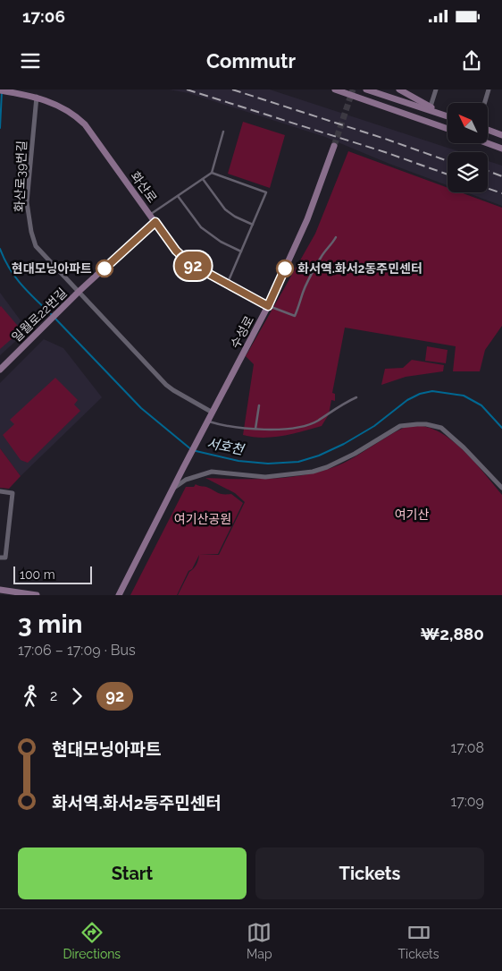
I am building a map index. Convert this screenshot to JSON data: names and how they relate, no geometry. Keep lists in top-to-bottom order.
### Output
{
  "streets": {
    "main road": ["화산로", "일월로22번길", "수성로"],
    "street": ["화산로39번길"]
  },
  "crossings": [
    ["화산로39번길", "화산로"],
    ["화산로39번길", "일월로22번길"],
    ["화산로39번길", "수성로"],
    ["화산로", "일월로22번길"],
    ["화산로", "수성로"]
  ],
  "water": ["서호천"],
  "parks": ["여기산", "여기산공원"],
  "places": ["현대모닝아파트", "화서역.화서2동주민센터"],
  "lines": ["bus line 92"],
  "scale_bar": "100 m",
  "north": "top left",
  "page": {
    "status": "17:06",
    "header": "Commutr",
    "on_map": "92",
    "scale": "100 m",
    "heading": ["3 min", "17:06 – 17:09 · Bus", "₩2,880"],
    "legs": ["2", "92"],
    "list": [
      {
        "name": "현대모닝아파트",
        "value": "17:08"
      },
      {
        "name": "화서역.화서2동주민센터",
        "value": "17:09"
      }
    ],
    "buttons": ["Start", "Tickets"],
    "tabs": ["Directions", "Map", "Tickets"]
  }
}
